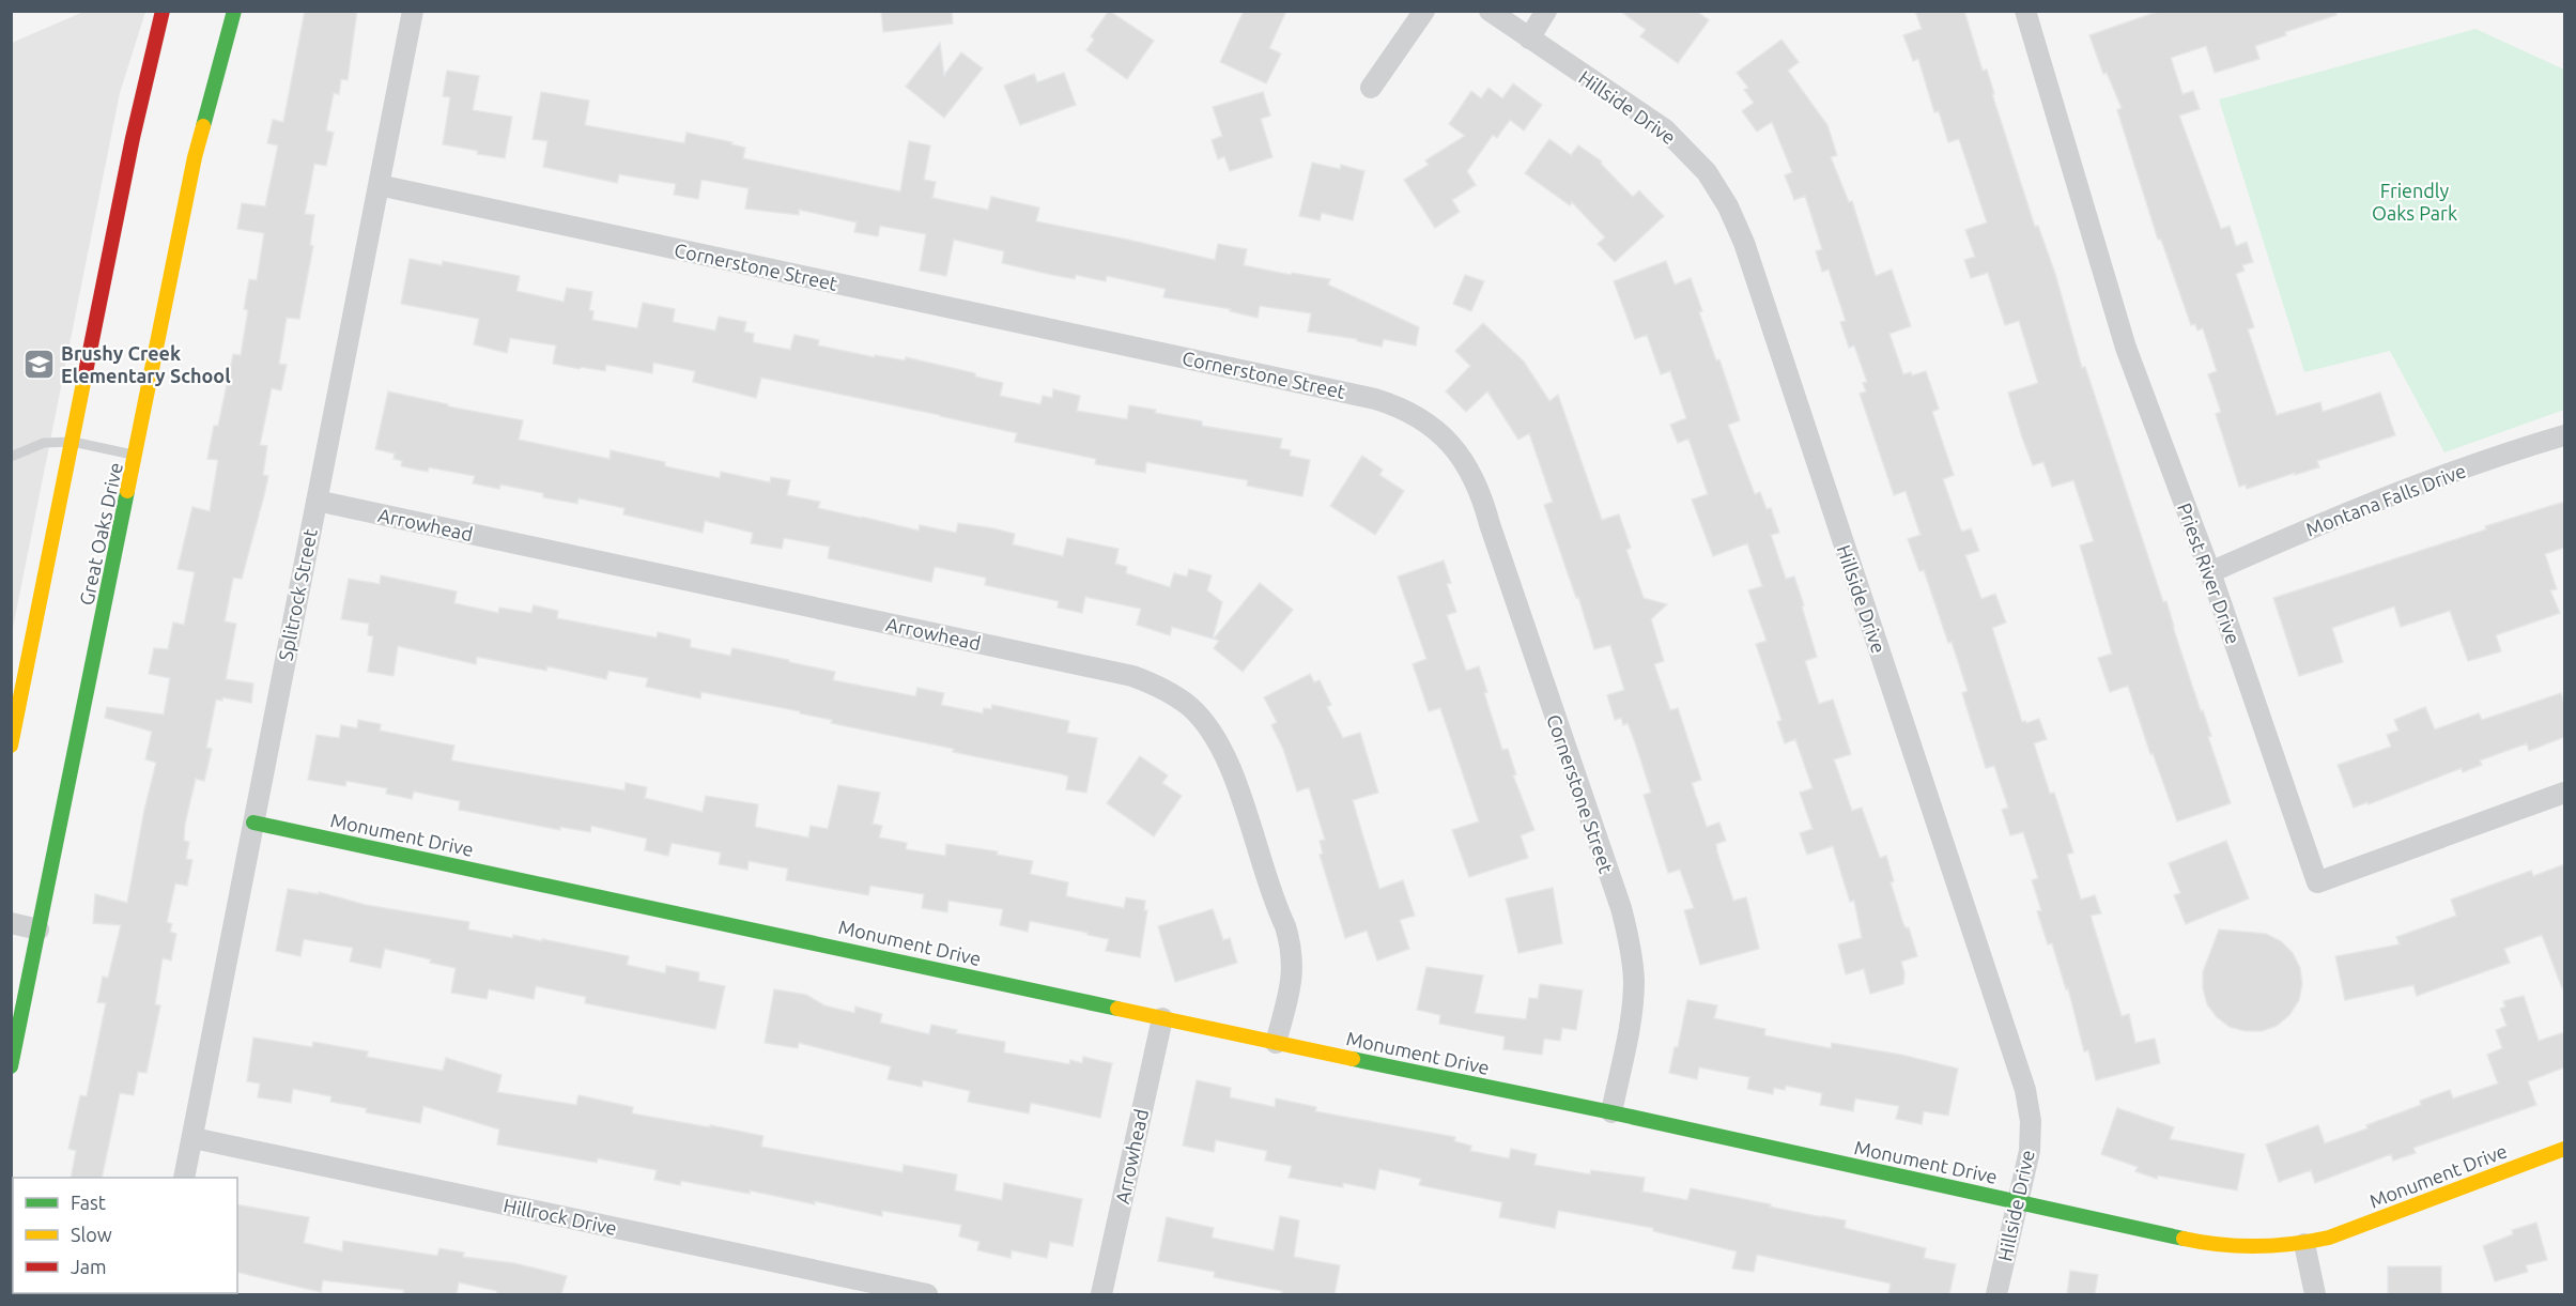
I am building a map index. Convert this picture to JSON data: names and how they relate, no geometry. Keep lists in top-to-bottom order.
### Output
{
  "streets": {
    "street": [
      "Hillside Drive",
      "Cornerstone Street",
      "Montana Falls Drive",
      "Arrowhead",
      "Great Oaks Drive",
      "Priest River Drive",
      "Splitrock Street",
      "Monument Drive",
      "Hillrock Drive"
    ]
  },
  "crossings": [
    ["Hillside Drive", "Monument Drive"],
    ["Cornerstone Street", "Splitrock Street"],
    ["Cornerstone Street", "Monument Drive"],
    ["Montana Falls Drive", "Priest River Drive"],
    ["Arrowhead", "Splitrock Street"],
    ["Arrowhead", "Monument Drive"],
    ["Splitrock Street", "Monument Drive"],
    ["Splitrock Street", "Hillrock Drive"]
  ],
  "parks": ["Friendly Oaks Park"],
  "places": {
    "school or university": ["Brushy Creek Elementary School"]
  },
  "legend": ["Fast", "Slow", "Jam"]
}
